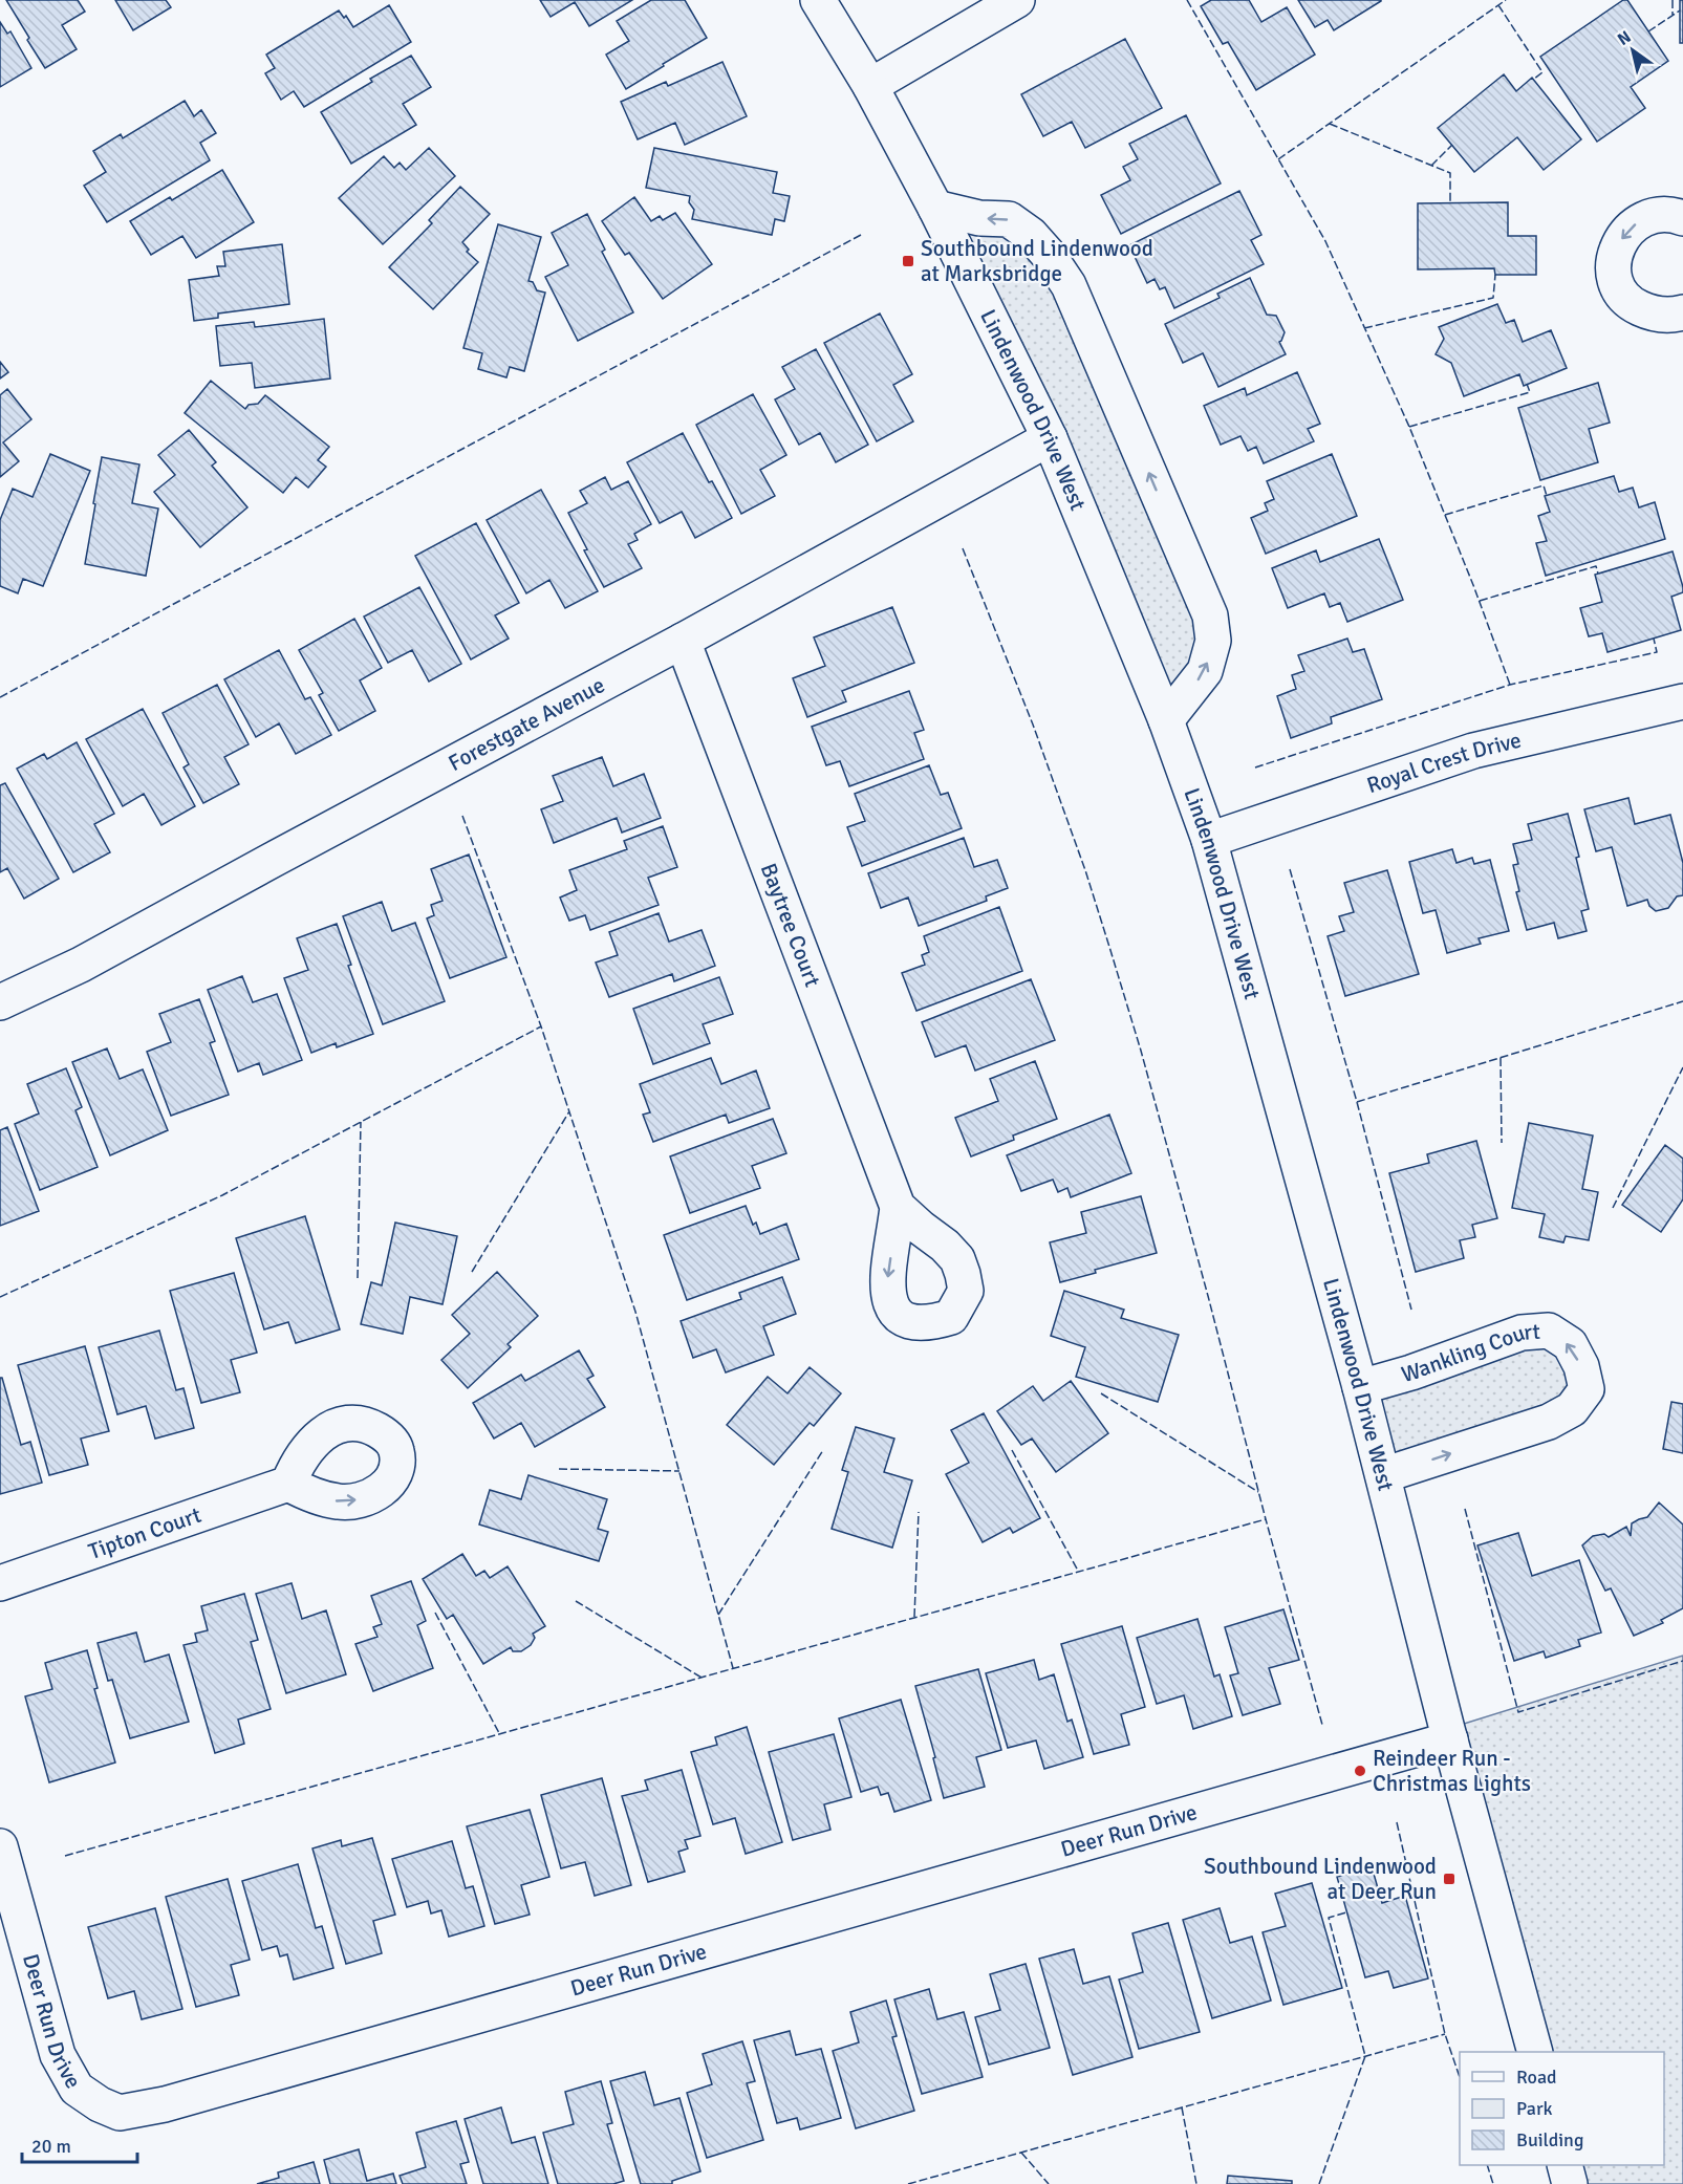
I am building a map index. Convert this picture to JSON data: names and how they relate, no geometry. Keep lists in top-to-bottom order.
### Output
{
  "streets": {
    "street": [
      "Lindenwood Drive West",
      "Forestgate Avenue",
      "Royal Crest Drive",
      "Baytree Court",
      "Wankling Court",
      "Tipton Court",
      "Deer Run Drive"
    ]
  },
  "crossings": [
    ["Lindenwood Drive West", "Forestgate Avenue"],
    ["Lindenwood Drive West", "Royal Crest Drive"],
    ["Lindenwood Drive West", "Wankling Court"],
    ["Lindenwood Drive West", "Deer Run Drive"],
    ["Forestgate Avenue", "Baytree Court"]
  ],
  "places": {
    "transit": ["Southbound Lindenwood at Marksbridge", "Southbound Lindenwood at Deer Run"],
    "other": ["Reindeer Run - Christmas Lights"]
  },
  "legend": ["Road", "Park", "Building"],
  "scale_bar": "20 m",
  "north": "top left"
}
